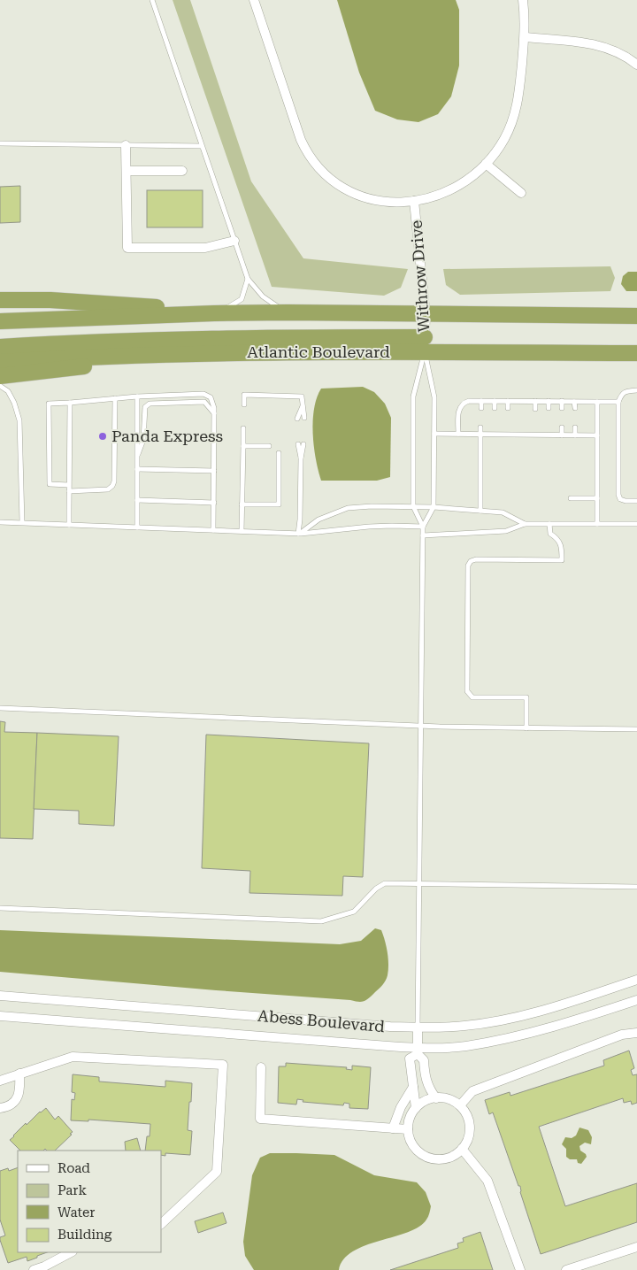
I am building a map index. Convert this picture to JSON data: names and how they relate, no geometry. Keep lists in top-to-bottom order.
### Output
{
  "streets": {
    "highway": ["Atlantic Boulevard"],
    "street": ["Withrow Drive", "Abess Boulevard"]
  },
  "crossings": [
    ["Withrow Drive", "Atlantic Boulevard"]
  ],
  "places": ["Panda Express"],
  "legend": [
    "Road",
    "Park",
    "Water",
    "Building"
  ]
}
